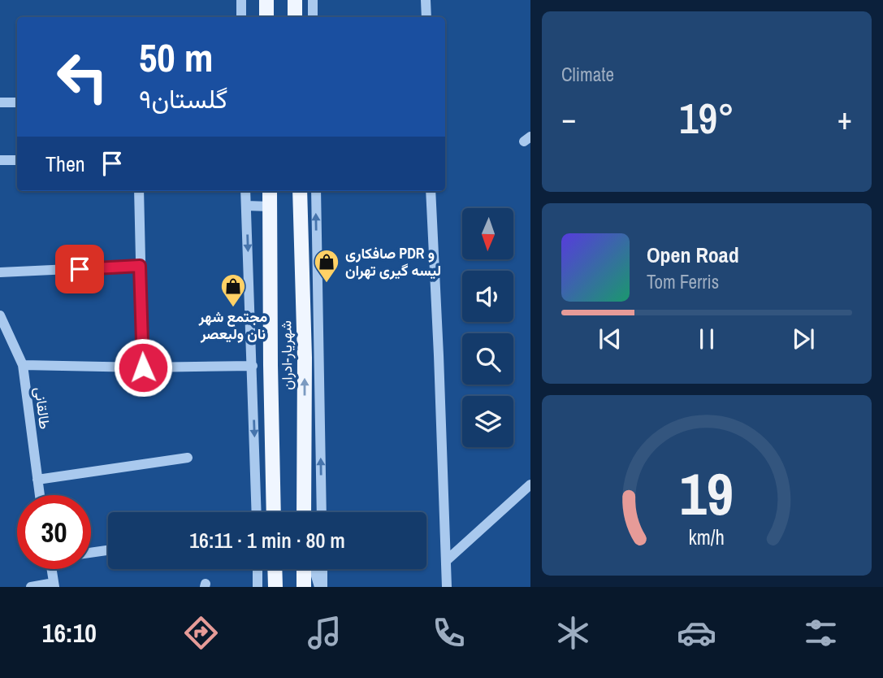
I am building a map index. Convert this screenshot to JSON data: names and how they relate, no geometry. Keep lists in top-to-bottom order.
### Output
{
  "streets": {
    "main road": ["شهریار-ادران"],
    "street": ["طالقانی"]
  },
  "places": {
    "shop": ["صافکاری PDR و لیسه گیری تهران", "مجتمع شهر نان ولیعصر"]
  },
  "north": "bottom",
  "page": {
    "tile": "Climate",
    "turn": ["50 m", "گلستان۹"],
    "heat": ["−", "19°", "+"],
    "then": "Then",
    "song": ["Open Road", "Tom Ferris"],
    "limit": "30",
    "trip": "16:11 · 1 min · 80 m",
    "tabs": "16:10",
    "gauge": ["19", "km/h"]
  }
}
